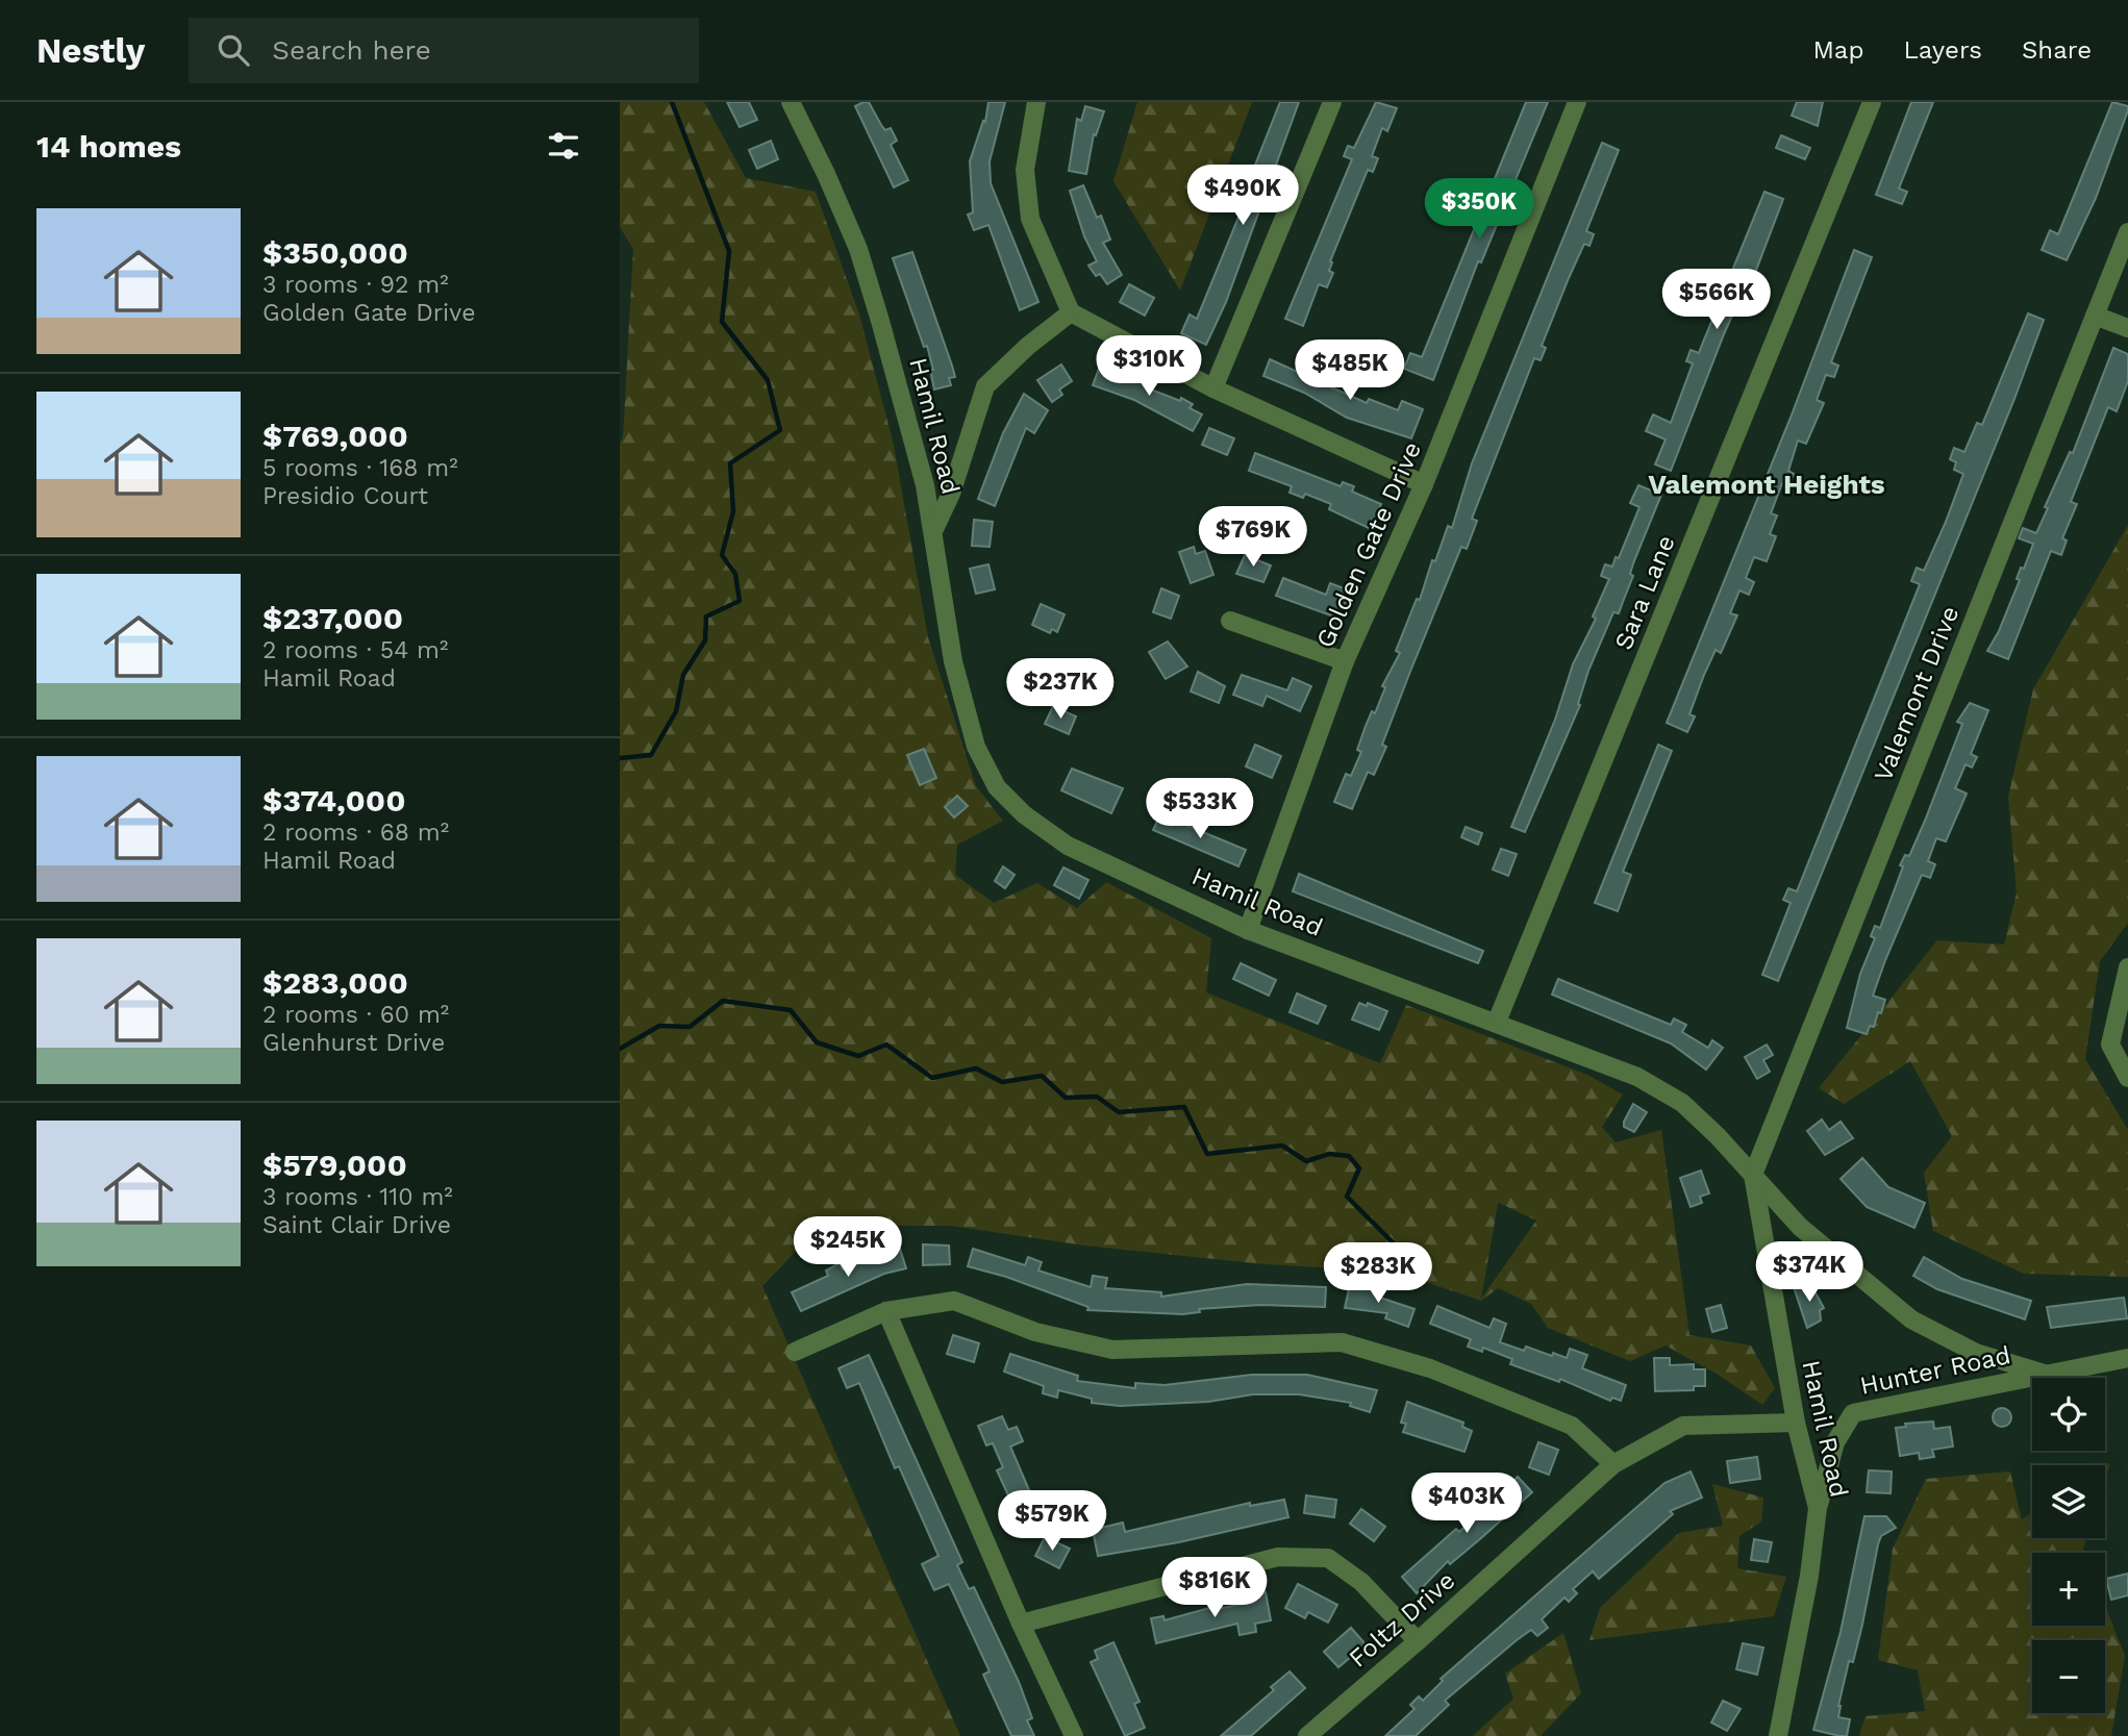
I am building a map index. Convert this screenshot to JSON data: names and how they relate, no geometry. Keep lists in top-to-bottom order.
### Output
{
  "streets": {
    "street": [
      "Hamil Road",
      "Golden Gate Drive",
      "Sara Lane",
      "Valemont Drive",
      "Hunter Road",
      "Foltz Drive"
    ]
  },
  "crossings": [
    ["Hamil Road", "Golden Gate Drive"],
    ["Hamil Road", "Sara Lane"],
    ["Hamil Road", "Valemont Drive"],
    ["Hamil Road", "Hunter Road"],
    ["Hamil Road", "Foltz Drive"]
  ],
  "districts": ["Valemont Heights"],
  "page": {
    "header": "Nestly",
    "search": "Search here",
    "nav": ["Map", "Layers", "Share"],
    "heading": "14 homes",
    "price": [
      "$490K",
      "$350K",
      "$566K",
      "$310K",
      "$485K",
      "$769K",
      "$237K",
      "$533K",
      "$245K",
      "$374K",
      "$283K",
      "$403K",
      "$579K",
      "$816K"
    ],
    "list": [
      {
        "name": "$350,000",
        "note": "3 rooms · 92 m² · Golden Gate Drive"
      },
      {
        "name": "$769,000",
        "note": "5 rooms · 168 m² · Presidio Court"
      },
      {
        "name": "$237,000",
        "note": "2 rooms · 54 m² · Hamil Road"
      },
      {
        "name": "$374,000",
        "note": "2 rooms · 68 m² · Hamil Road"
      },
      {
        "name": "$283,000",
        "note": "2 rooms · 60 m² · Glenhurst Drive"
      },
      {
        "name": "$579,000",
        "note": "3 rooms · 110 m² · Saint Clair Drive"
      }
    ],
    "map_buttons": ["+", "−"]
  }
}
